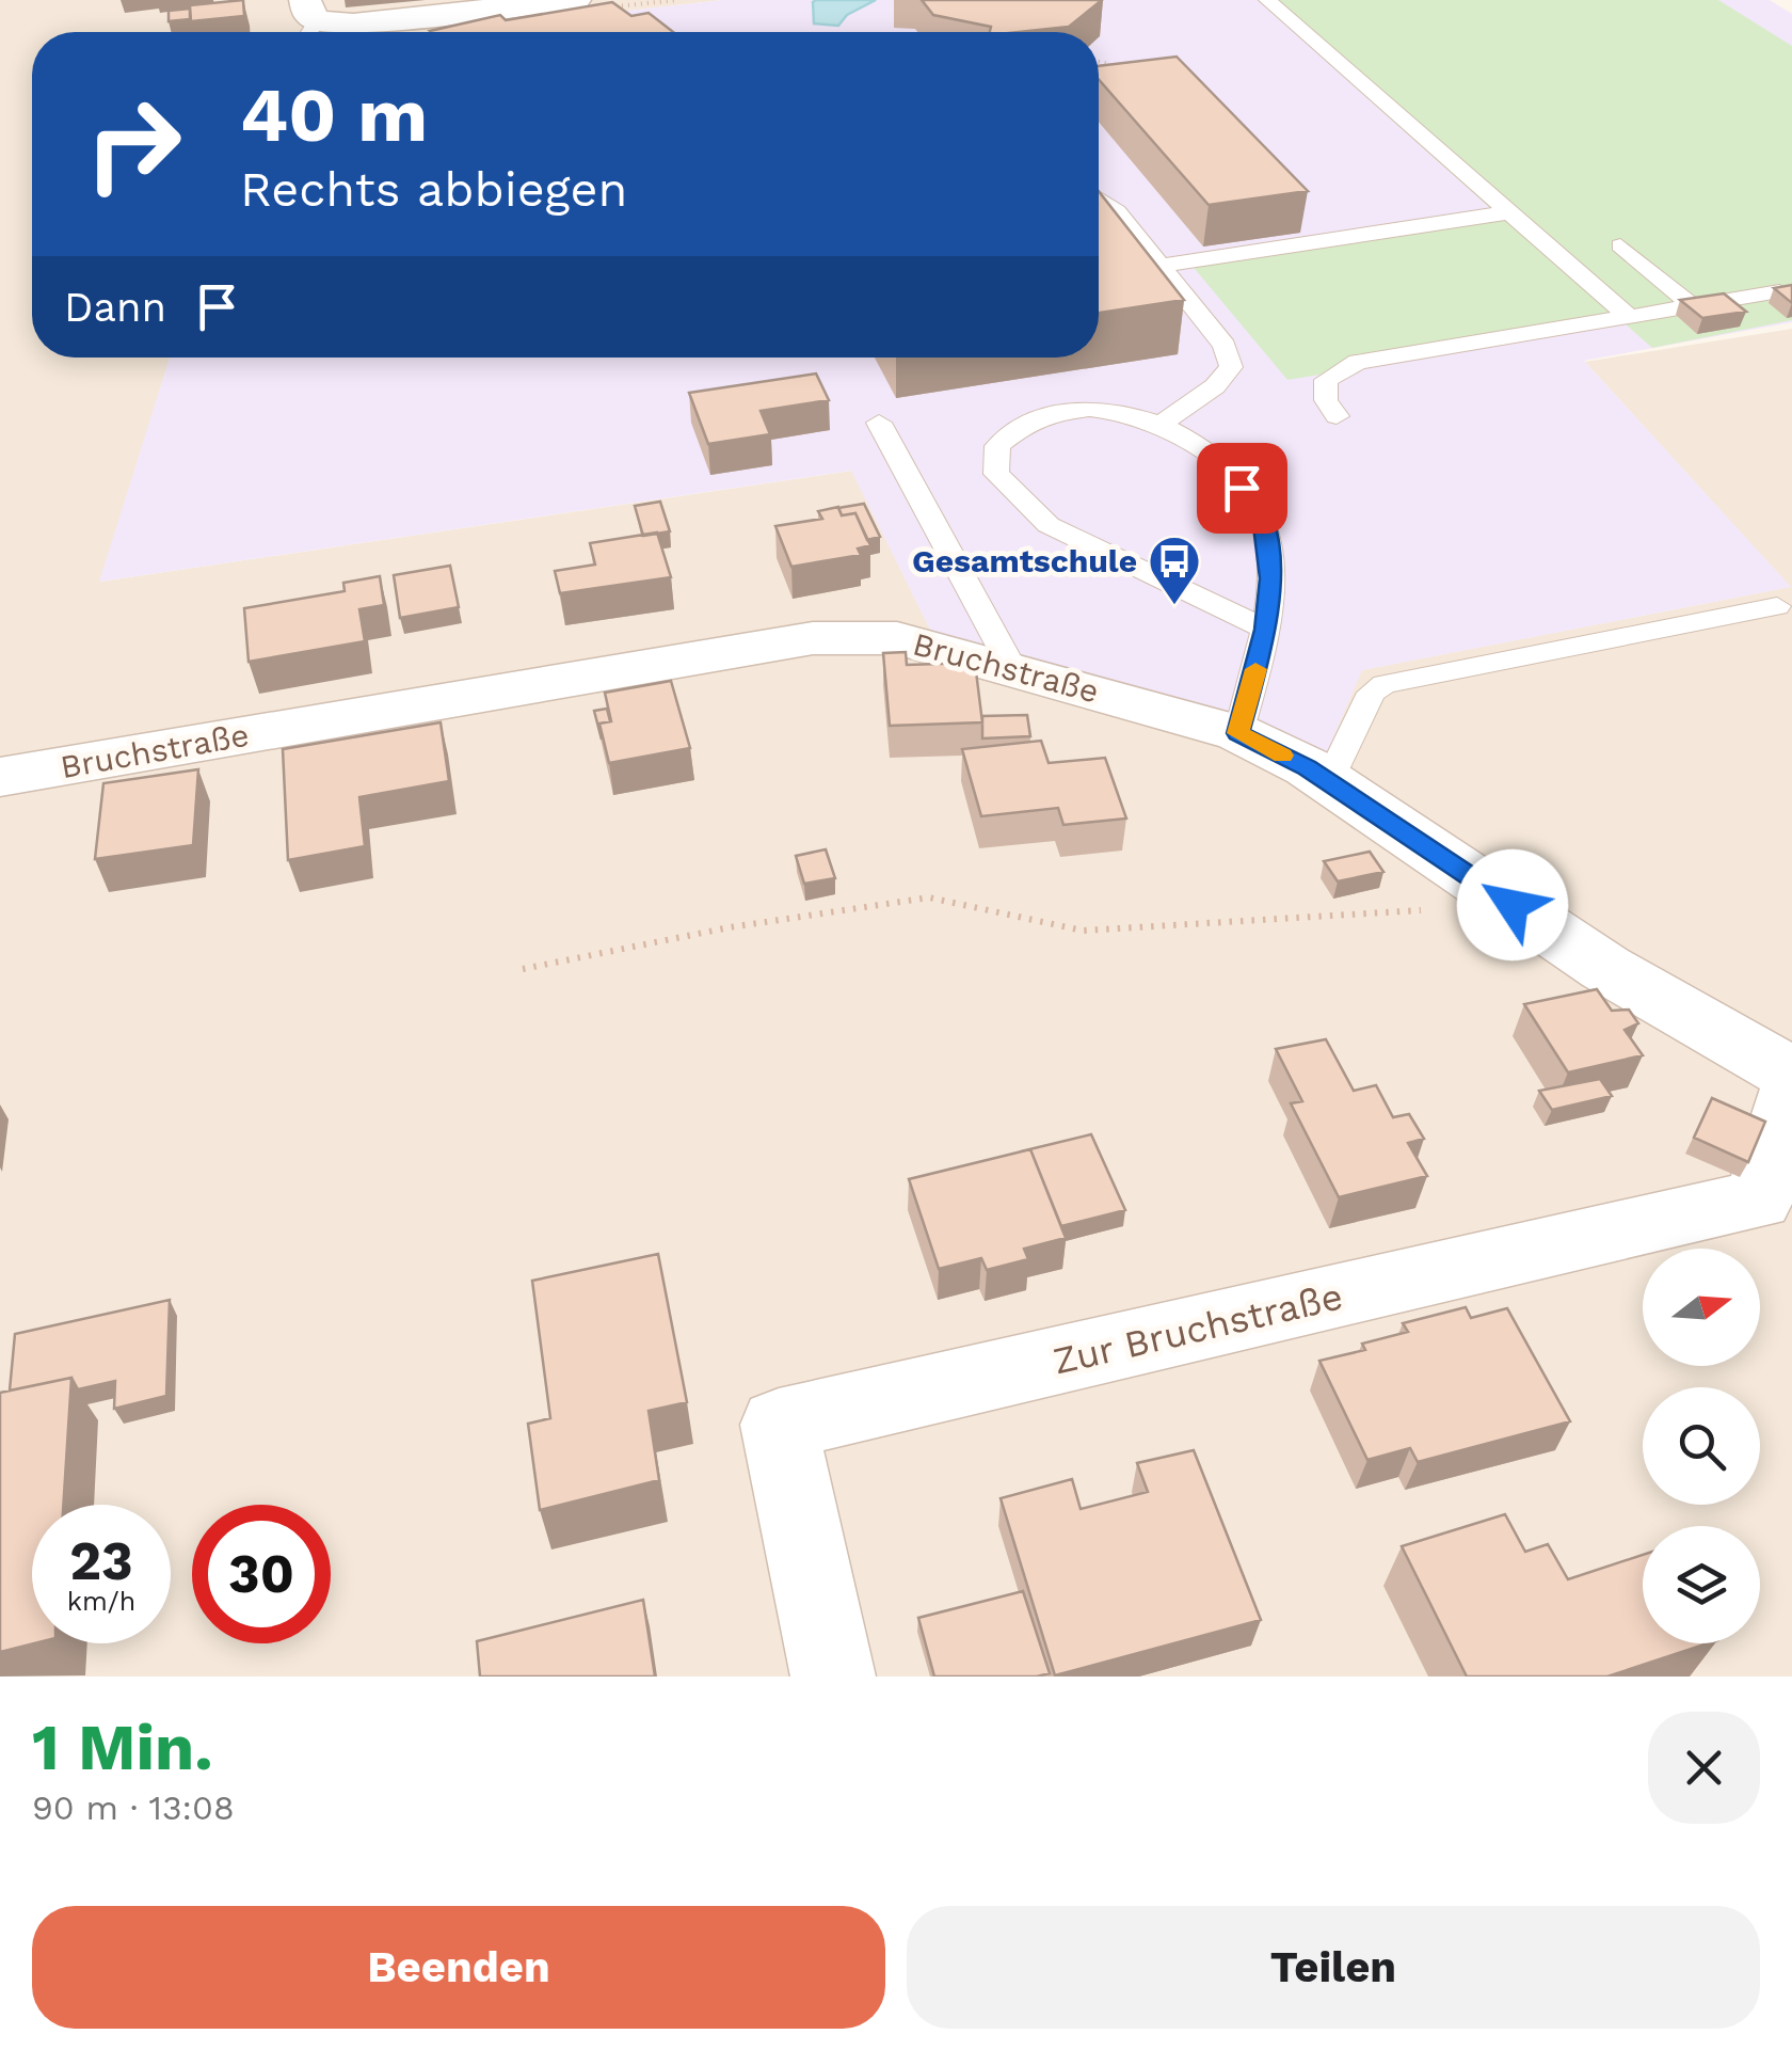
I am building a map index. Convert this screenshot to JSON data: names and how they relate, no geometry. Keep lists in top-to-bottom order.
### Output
{
  "streets": {
    "street": ["Bruchstraße", "Zur Bruchstraße"]
  },
  "places": {
    "bus stop": ["Gesamtschule"]
  },
  "north": "right",
  "page": {
    "turn": ["40 m", "Rechts abbiegen"],
    "then": "Dann",
    "speed": "23 km/h",
    "limit": "30",
    "heading": ["1 Min.", "90 m · 13:08"],
    "buttons": ["Beenden", "Teilen"]
  }
}
